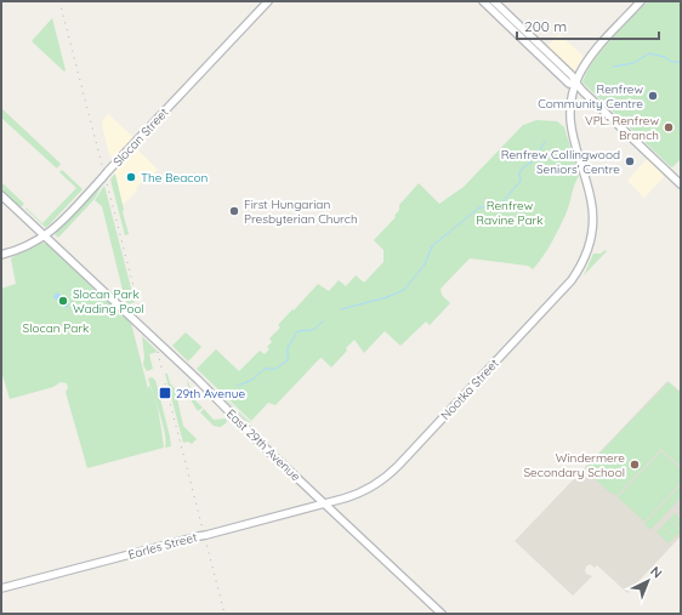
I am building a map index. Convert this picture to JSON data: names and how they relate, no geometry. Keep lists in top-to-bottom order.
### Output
{
  "streets": {
    "street": [
      "Slocan Street",
      "Nootka Street",
      "East 29th Avenue",
      "Earles Street"
    ]
  },
  "crossings": [
    ["Slocan Street", "East 29th Avenue"],
    ["Nootka Street", "East 29th Avenue"],
    ["Nootka Street", "Earles Street"],
    ["East 29th Avenue", "Earles Street"]
  ],
  "parks": ["Renfrew Ravine Park", "Slocan Park"],
  "places": {
    "other": [
      "Renfrew Community Centre",
      "VPL: Renfrew Branch",
      "Renfrew Collingwood Seniors' Centre",
      "The Beacon",
      "First Hungarian Presbyterian Church",
      "Slocan Park Wading Pool",
      "Windermere Secondary School"
    ],
    "transit": ["29th Avenue"]
  },
  "scale_bar": "200 m",
  "north": "top right"
}
